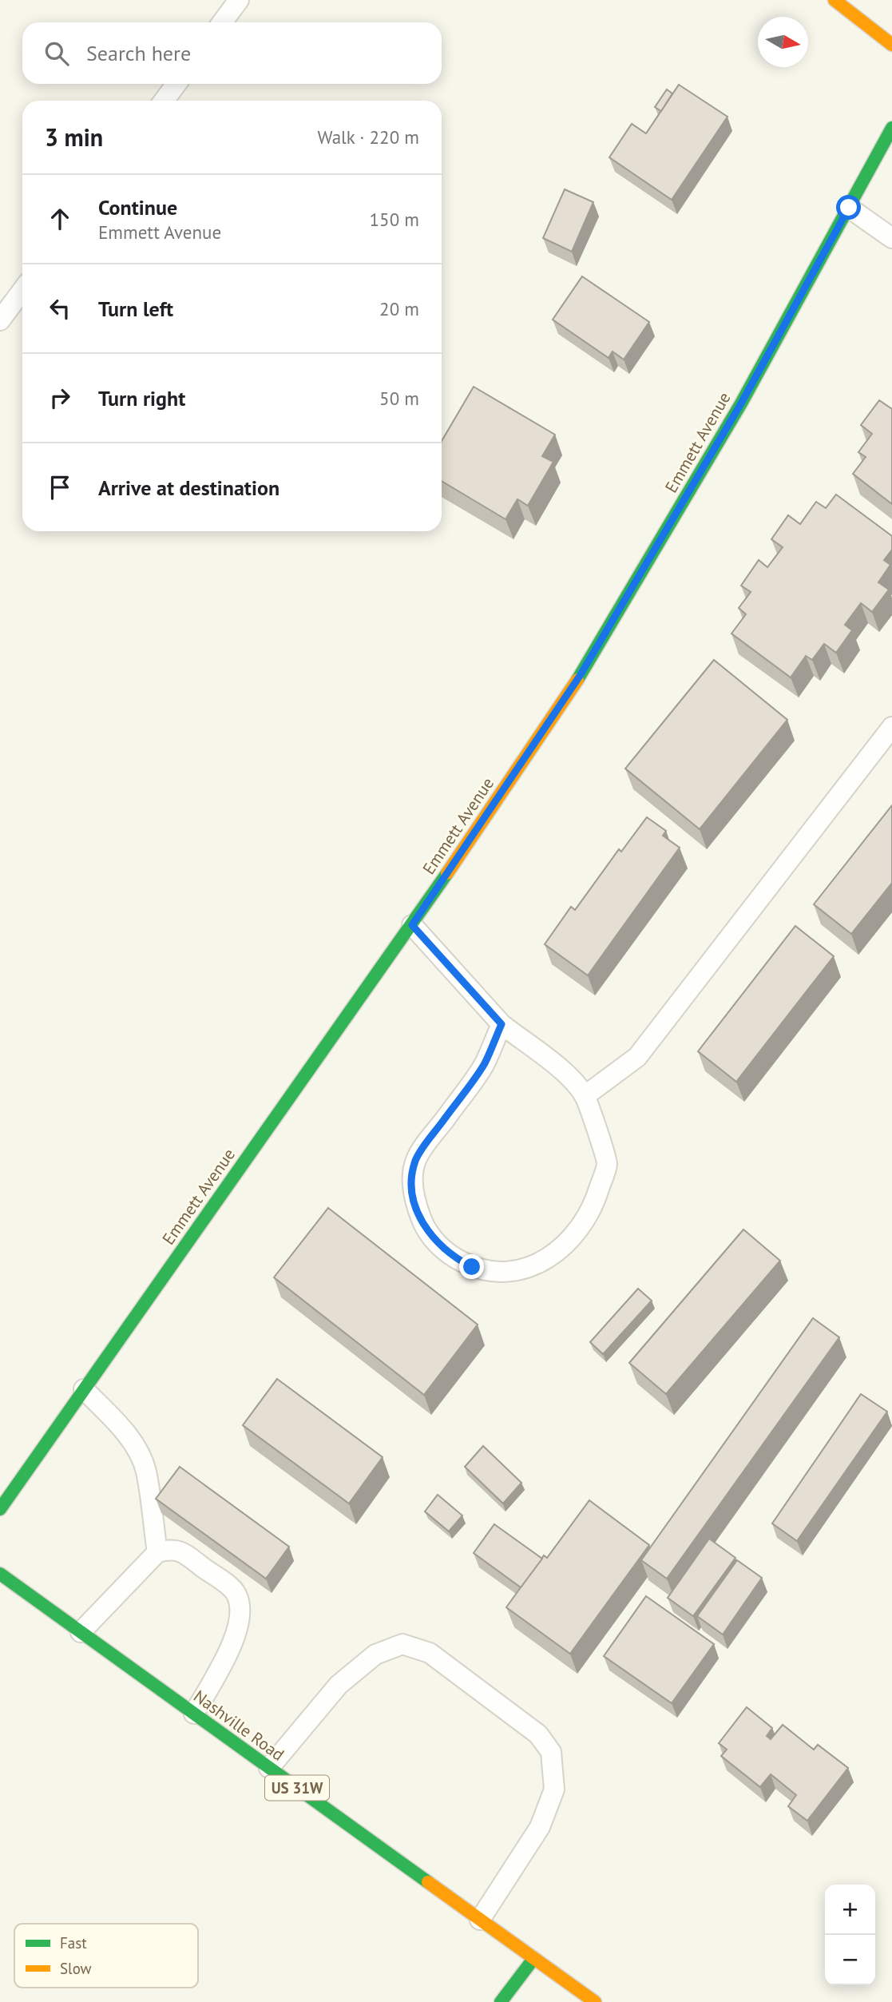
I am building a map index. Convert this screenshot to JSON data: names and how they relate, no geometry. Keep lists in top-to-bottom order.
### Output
{
  "streets": {
    "street": ["Emmett Avenue", "Nashville Road", "US 31W"]
  },
  "legend": ["Fast", "Slow"],
  "north": "right",
  "page": {
    "search": "Search here",
    "heading": ["3 min", "Walk · 220 m"],
    "list": [
      ["Continue", "Emmett Avenue", "150 m"],
      ["Turn left", "20 m"],
      ["Turn right", "50 m"],
      "Arrive at destination"
    ],
    "map_buttons": ["+", "−"]
  }
}
